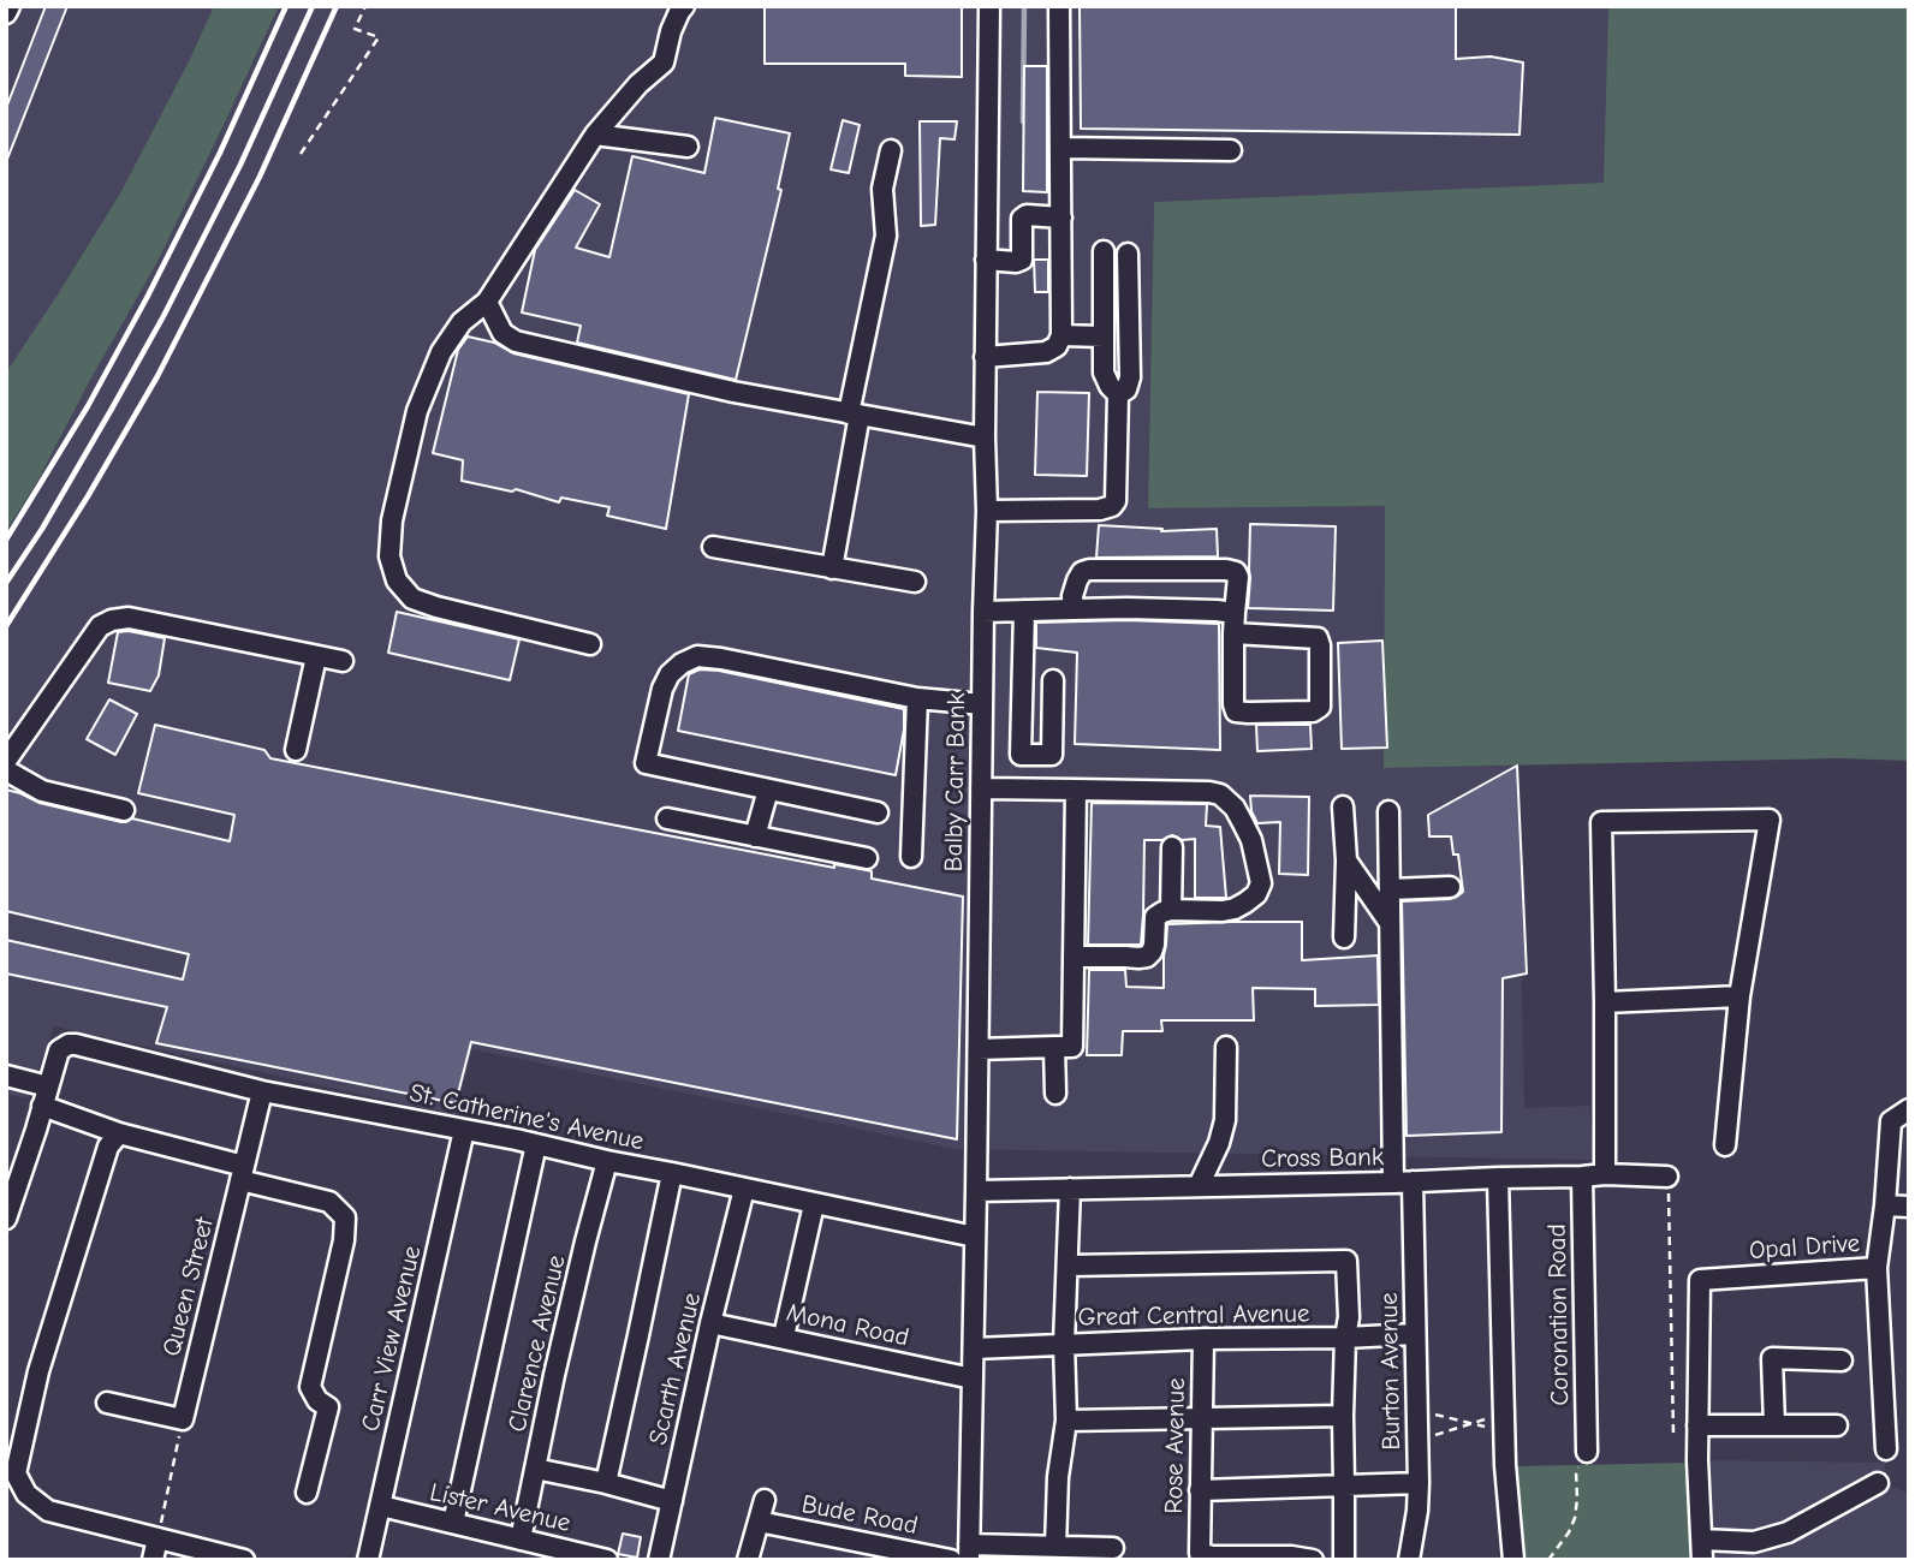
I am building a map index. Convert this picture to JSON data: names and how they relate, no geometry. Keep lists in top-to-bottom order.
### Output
{
  "streets": {
    "street": [
      "Balby Carr Bank",
      "St. Catherine's Avenue",
      "Cross Bank",
      "Opal Drive",
      "Queen Street",
      "Coronation Road",
      "Great Central Avenue",
      "Mona Road",
      "Carr View Avenue",
      "Clarence Avenue",
      "Scarth Avenue",
      "Burton Avenue",
      "Rose Avenue",
      "Lister Avenue",
      "Bude Road"
    ]
  },
  "crossings": [
    ["Balby Carr Bank", "St. Catherine's Avenue"],
    ["Balby Carr Bank", "Cross Bank"],
    ["Balby Carr Bank", "Great Central Avenue"],
    ["Balby Carr Bank", "Mona Road"],
    ["St. Catherine's Avenue", "Queen Street"],
    ["St. Catherine's Avenue", "Carr View Avenue"],
    ["St. Catherine's Avenue", "Clarence Avenue"],
    ["St. Catherine's Avenue", "Scarth Avenue"],
    ["Cross Bank", "Coronation Road"],
    ["Cross Bank", "Burton Avenue"],
    ["Great Central Avenue", "Burton Avenue"],
    ["Great Central Avenue", "Rose Avenue"],
    ["Mona Road", "Scarth Avenue"],
    ["Carr View Avenue", "Lister Avenue"],
    ["Clarence Avenue", "Lister Avenue"]
  ]
}
